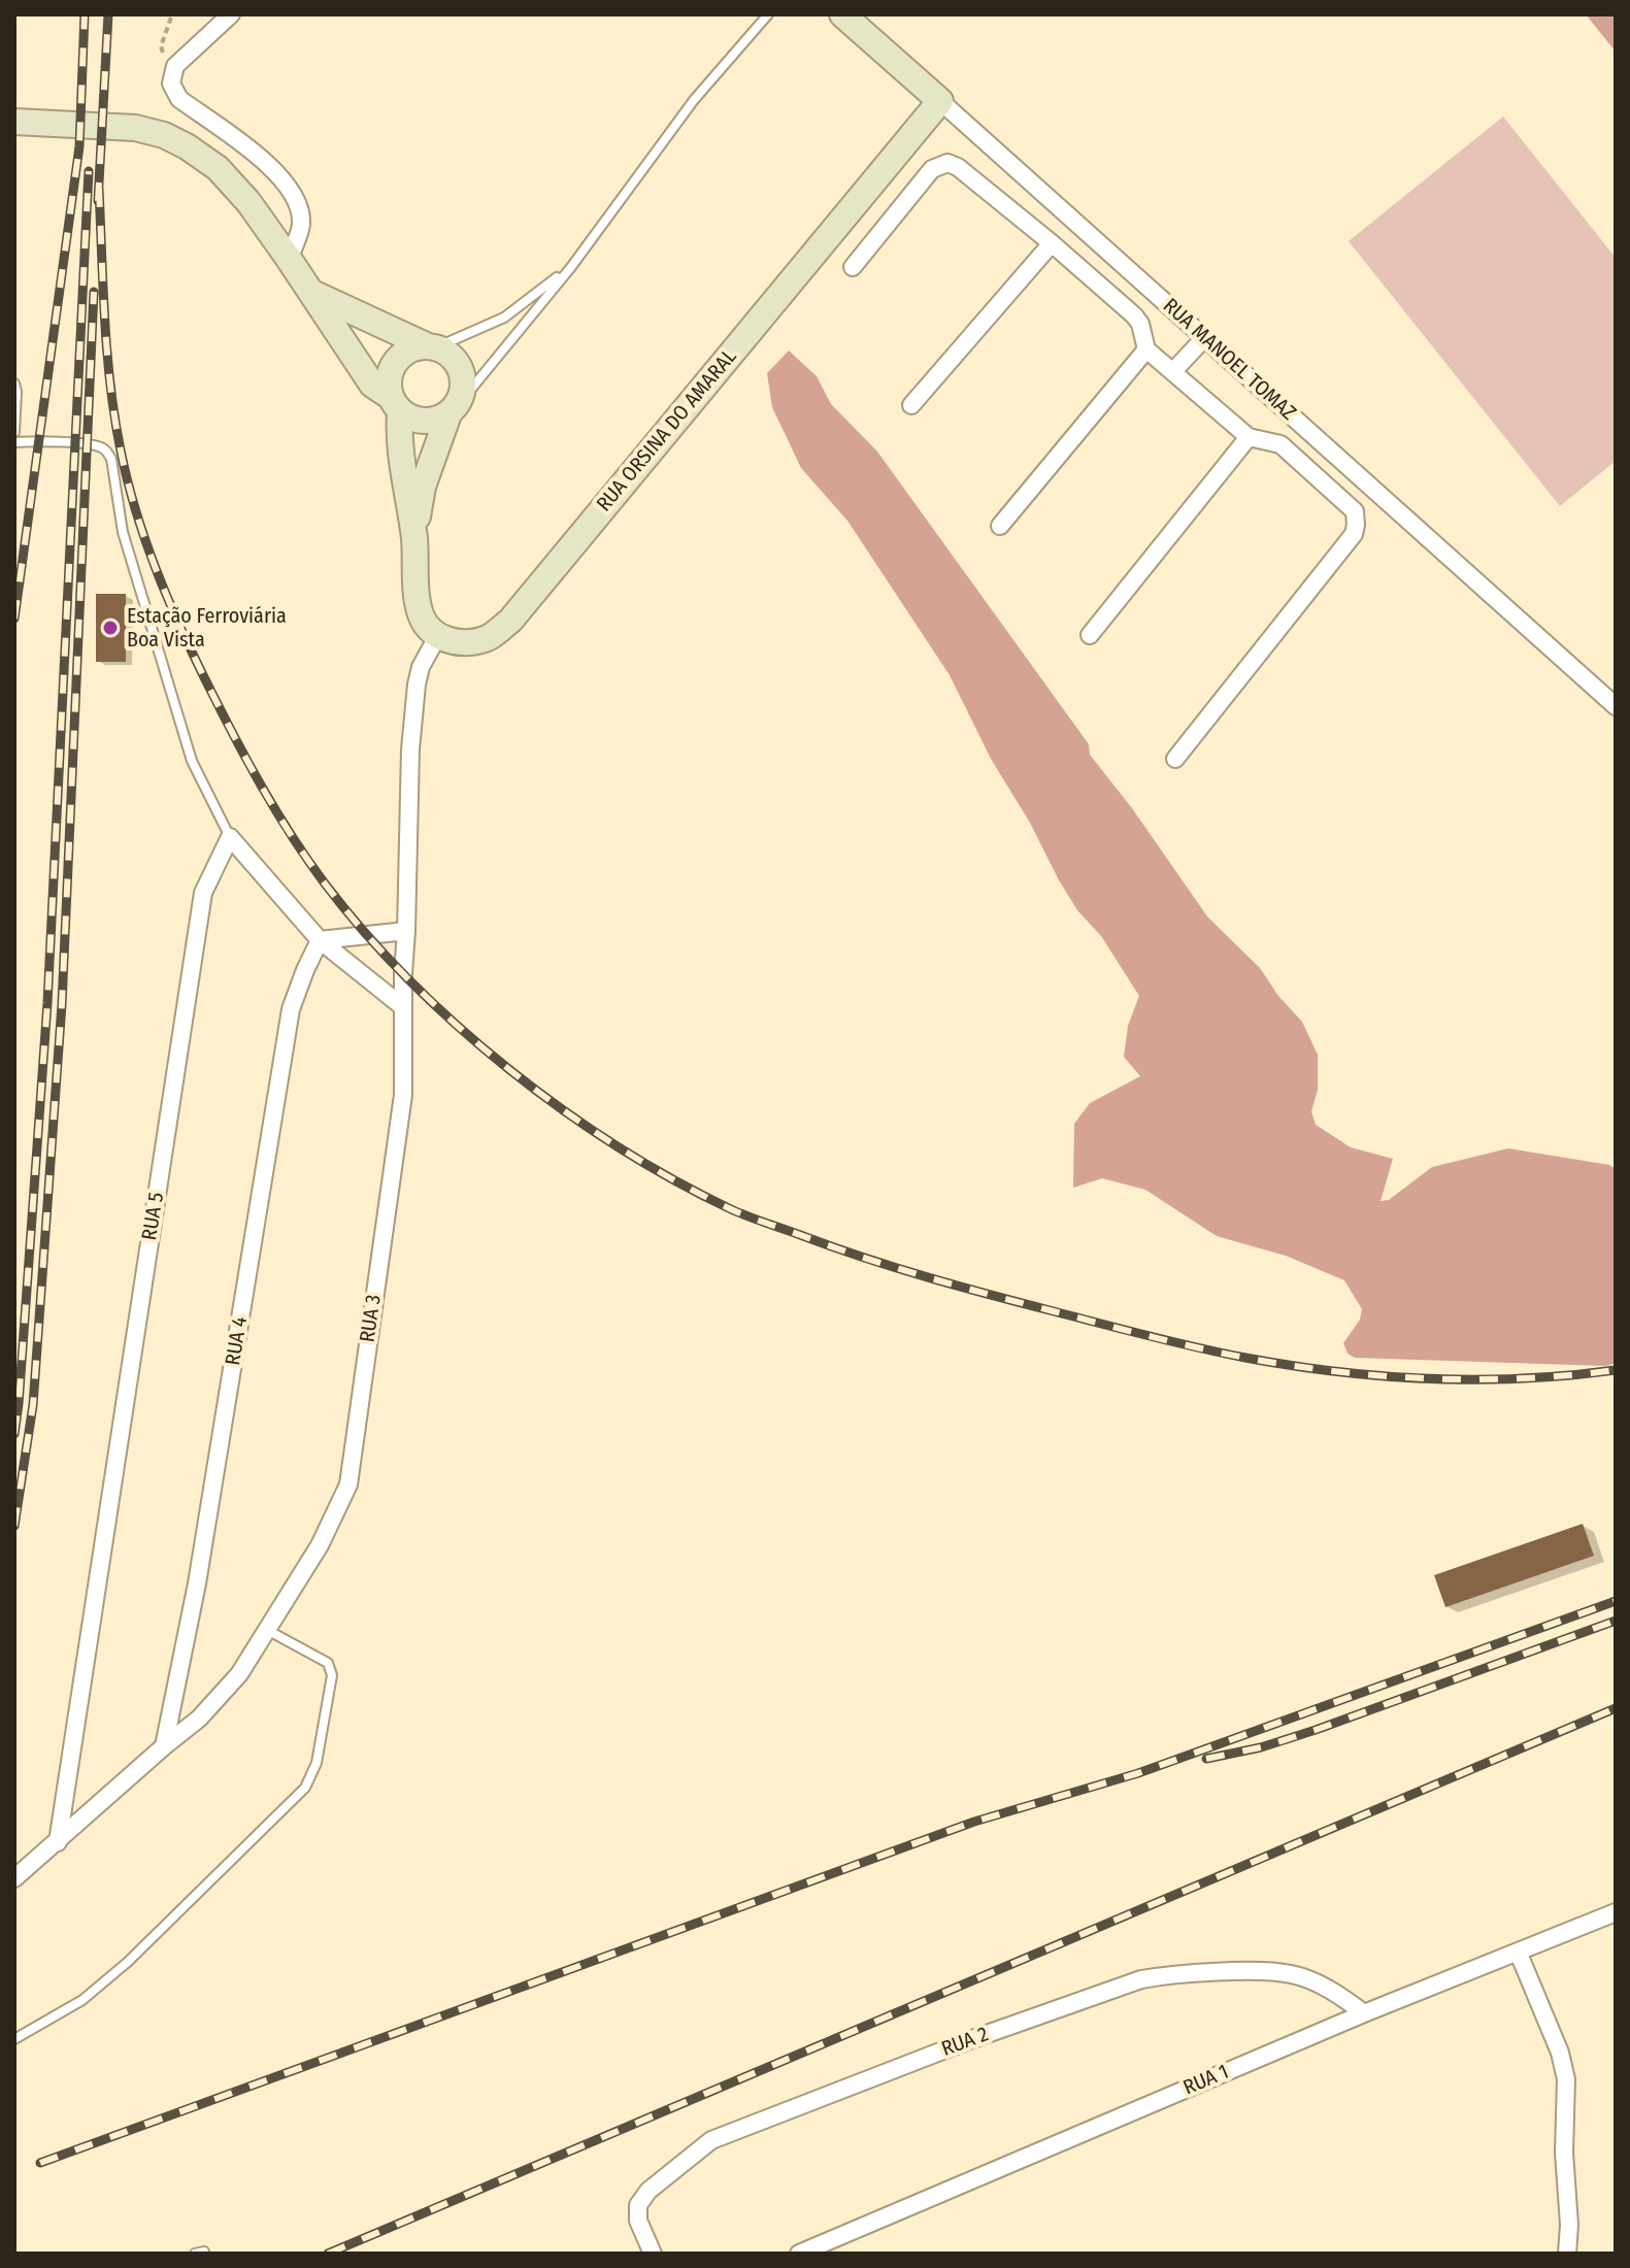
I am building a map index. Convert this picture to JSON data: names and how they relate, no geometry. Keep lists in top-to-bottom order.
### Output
{
  "streets": {
    "street": [
      "RUA MANOEL TOMAZ",
      "RUA ORSINA DO AMARAL",
      "RUA 5",
      "RUA 3",
      "RUA 4",
      "RUA 2",
      "RUA 1"
    ]
  },
  "crossings": [
    ["RUA MANOEL TOMAZ", "RUA ORSINA DO AMARAL"],
    ["RUA ORSINA DO AMARAL", "RUA 3"],
    ["RUA 5", "RUA 3"],
    ["RUA 3", "RUA 4"],
    ["RUA 2", "RUA 1"]
  ],
  "places": ["Estação Ferroviária Boa Vista"]
}
